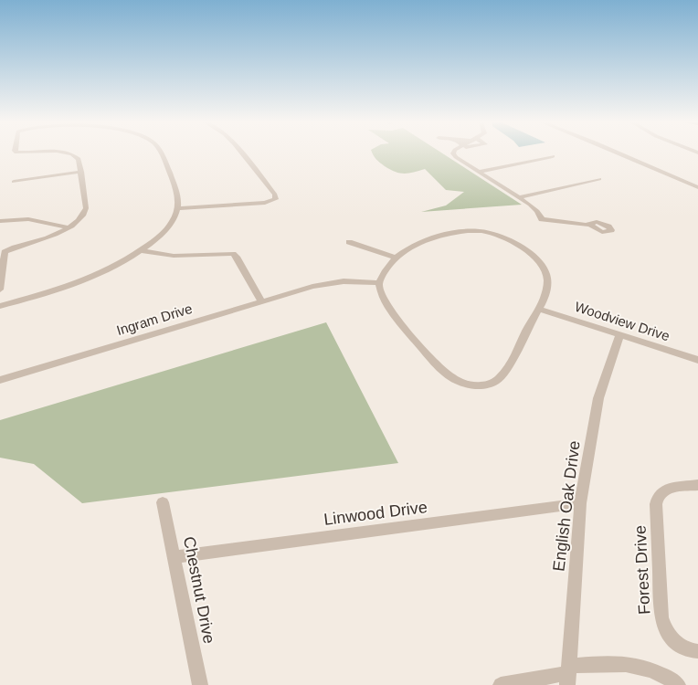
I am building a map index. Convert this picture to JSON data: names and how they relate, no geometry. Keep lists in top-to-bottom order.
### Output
{
  "streets": {
    "street": [
      "Ingram Drive",
      "Woodview Drive",
      "English Oak Drive",
      "Linwood Drive",
      "Forest Drive",
      "Chestnut Drive"
    ]
  },
  "crossings": [
    ["Ingram Drive", "Woodview Drive"],
    ["Woodview Drive", "English Oak Drive"],
    ["English Oak Drive", "Linwood Drive"],
    ["Linwood Drive", "Chestnut Drive"]
  ]
}
